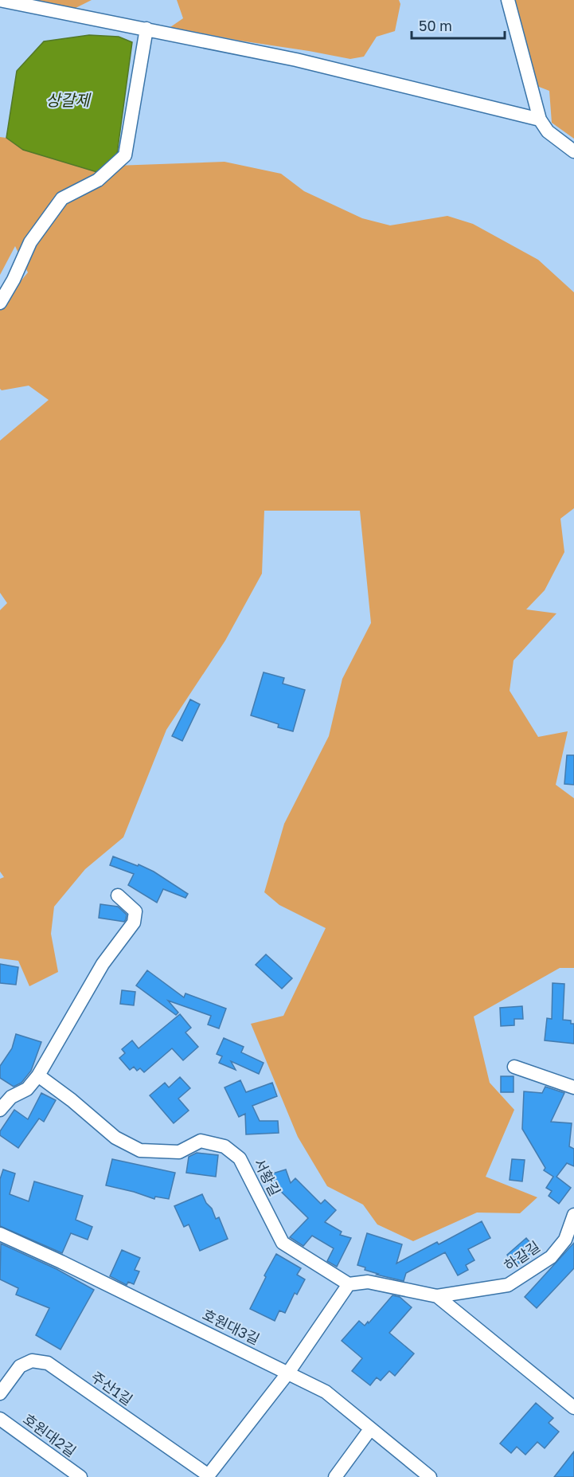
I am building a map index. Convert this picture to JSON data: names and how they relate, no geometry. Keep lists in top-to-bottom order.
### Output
{
  "streets": {
    "street": [
      "서황길",
      "하갈길",
      "호원대3길",
      "주산1길",
      "호원대2길"
    ]
  },
  "crossings": [
    ["서황길", "주산1길"],
    ["호원대3길", "주산1길"]
  ],
  "water": ["상갈제"],
  "scale_bar": "50 m"
}
